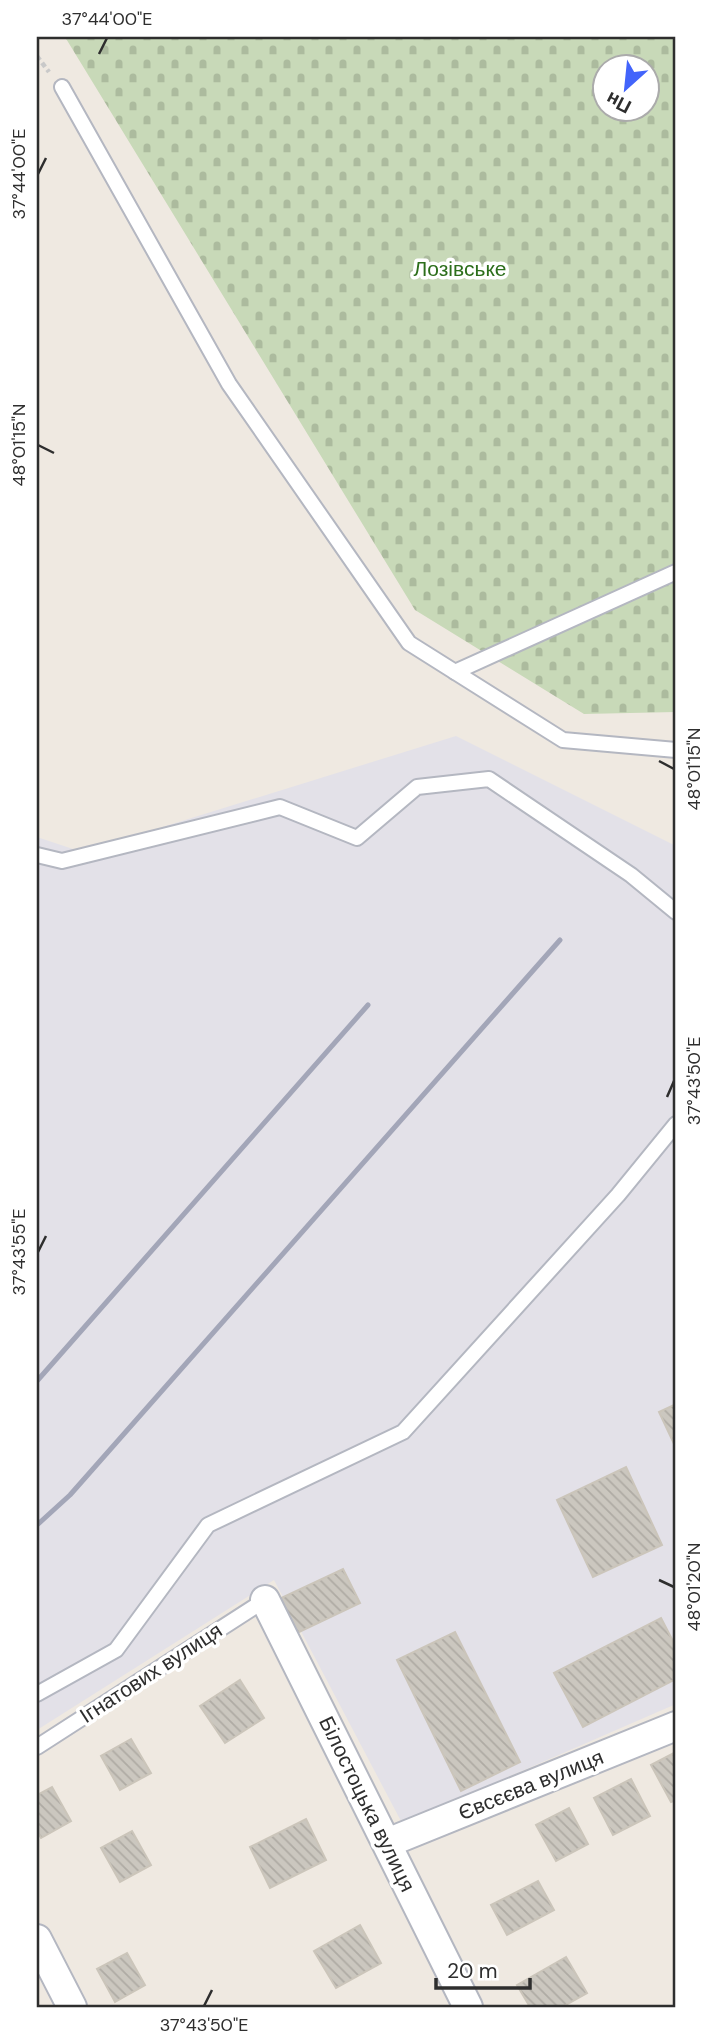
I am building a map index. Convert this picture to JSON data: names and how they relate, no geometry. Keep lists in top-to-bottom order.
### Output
{
  "streets": {
    "street": ["Євсєєва вулиця", "Білостоцька вулиця"],
    "lane": ["Ігнатових вулиця"]
  },
  "crossings": [
    ["Ігнатових вулиця", "Білостоцька вулиця"],
    ["Євсєєва вулиця", "Білостоцька вулиця"]
  ],
  "parks": ["Лозівське"],
  "scale_bar": "20 m",
  "north": "bottom left",
  "coordinates": [
    "37°44'00\"E",
    "48°01'15\"N",
    "37°43'50\"E",
    "37°43'55\"E",
    "48°01'20\"N"
  ]
}
